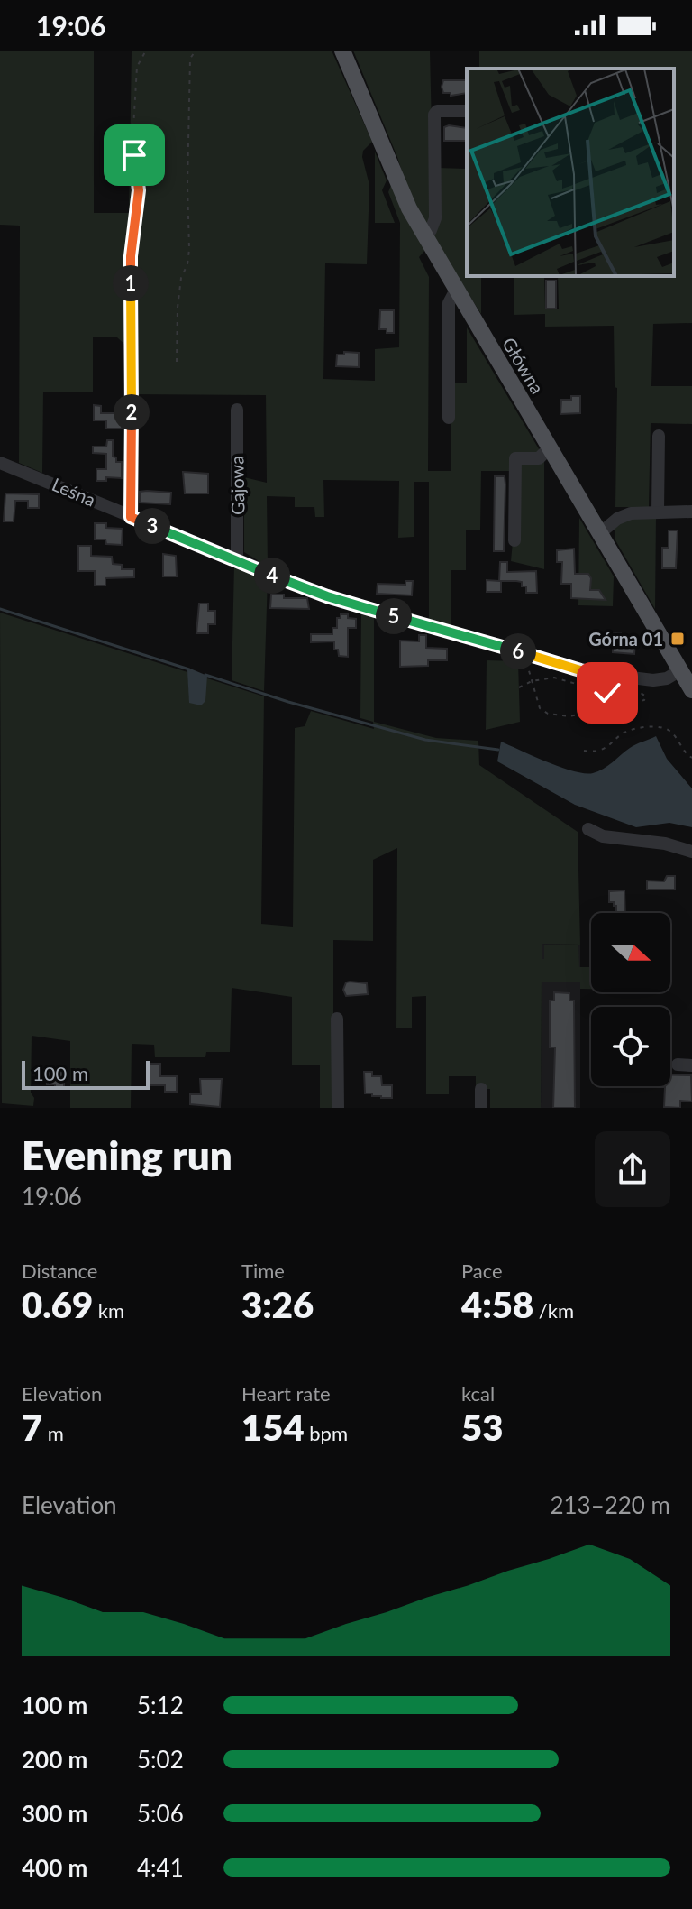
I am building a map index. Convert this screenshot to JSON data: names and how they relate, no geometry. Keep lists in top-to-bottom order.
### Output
{
  "streets": {
    "main road": ["Główna"],
    "street": ["Gajowa", "Leśna"]
  },
  "crossings": [
    ["Główna", "Leśna"],
    ["Gajowa", "Leśna"]
  ],
  "places": {
    "transit": ["Górna 01"]
  },
  "scale_bar": "100 m",
  "north": "right",
  "page": {
    "status": "19:06",
    "pins": [
      "1",
      "2",
      "3",
      "4",
      "5",
      "6"
    ],
    "scale": "100 m",
    "heading": ["Evening run", "19:06"],
    "stats": [
      ["Distance", "0.69 km"],
      ["Time", "3:26"],
      ["Pace", "4:58 /km"],
      ["Elevation", "7 m"],
      ["Heart rate", "154 bpm"],
      ["kcal", "53"]
    ],
    "chart": ["Elevation", "213–220 m"],
    "list": [
      {
        "name": "100 m",
        "note": "5:12"
      },
      {
        "name": "200 m",
        "note": "5:02"
      },
      {
        "name": "300 m",
        "note": "5:06"
      },
      {
        "name": "400 m",
        "note": "4:41"
      }
    ]
  }
}
